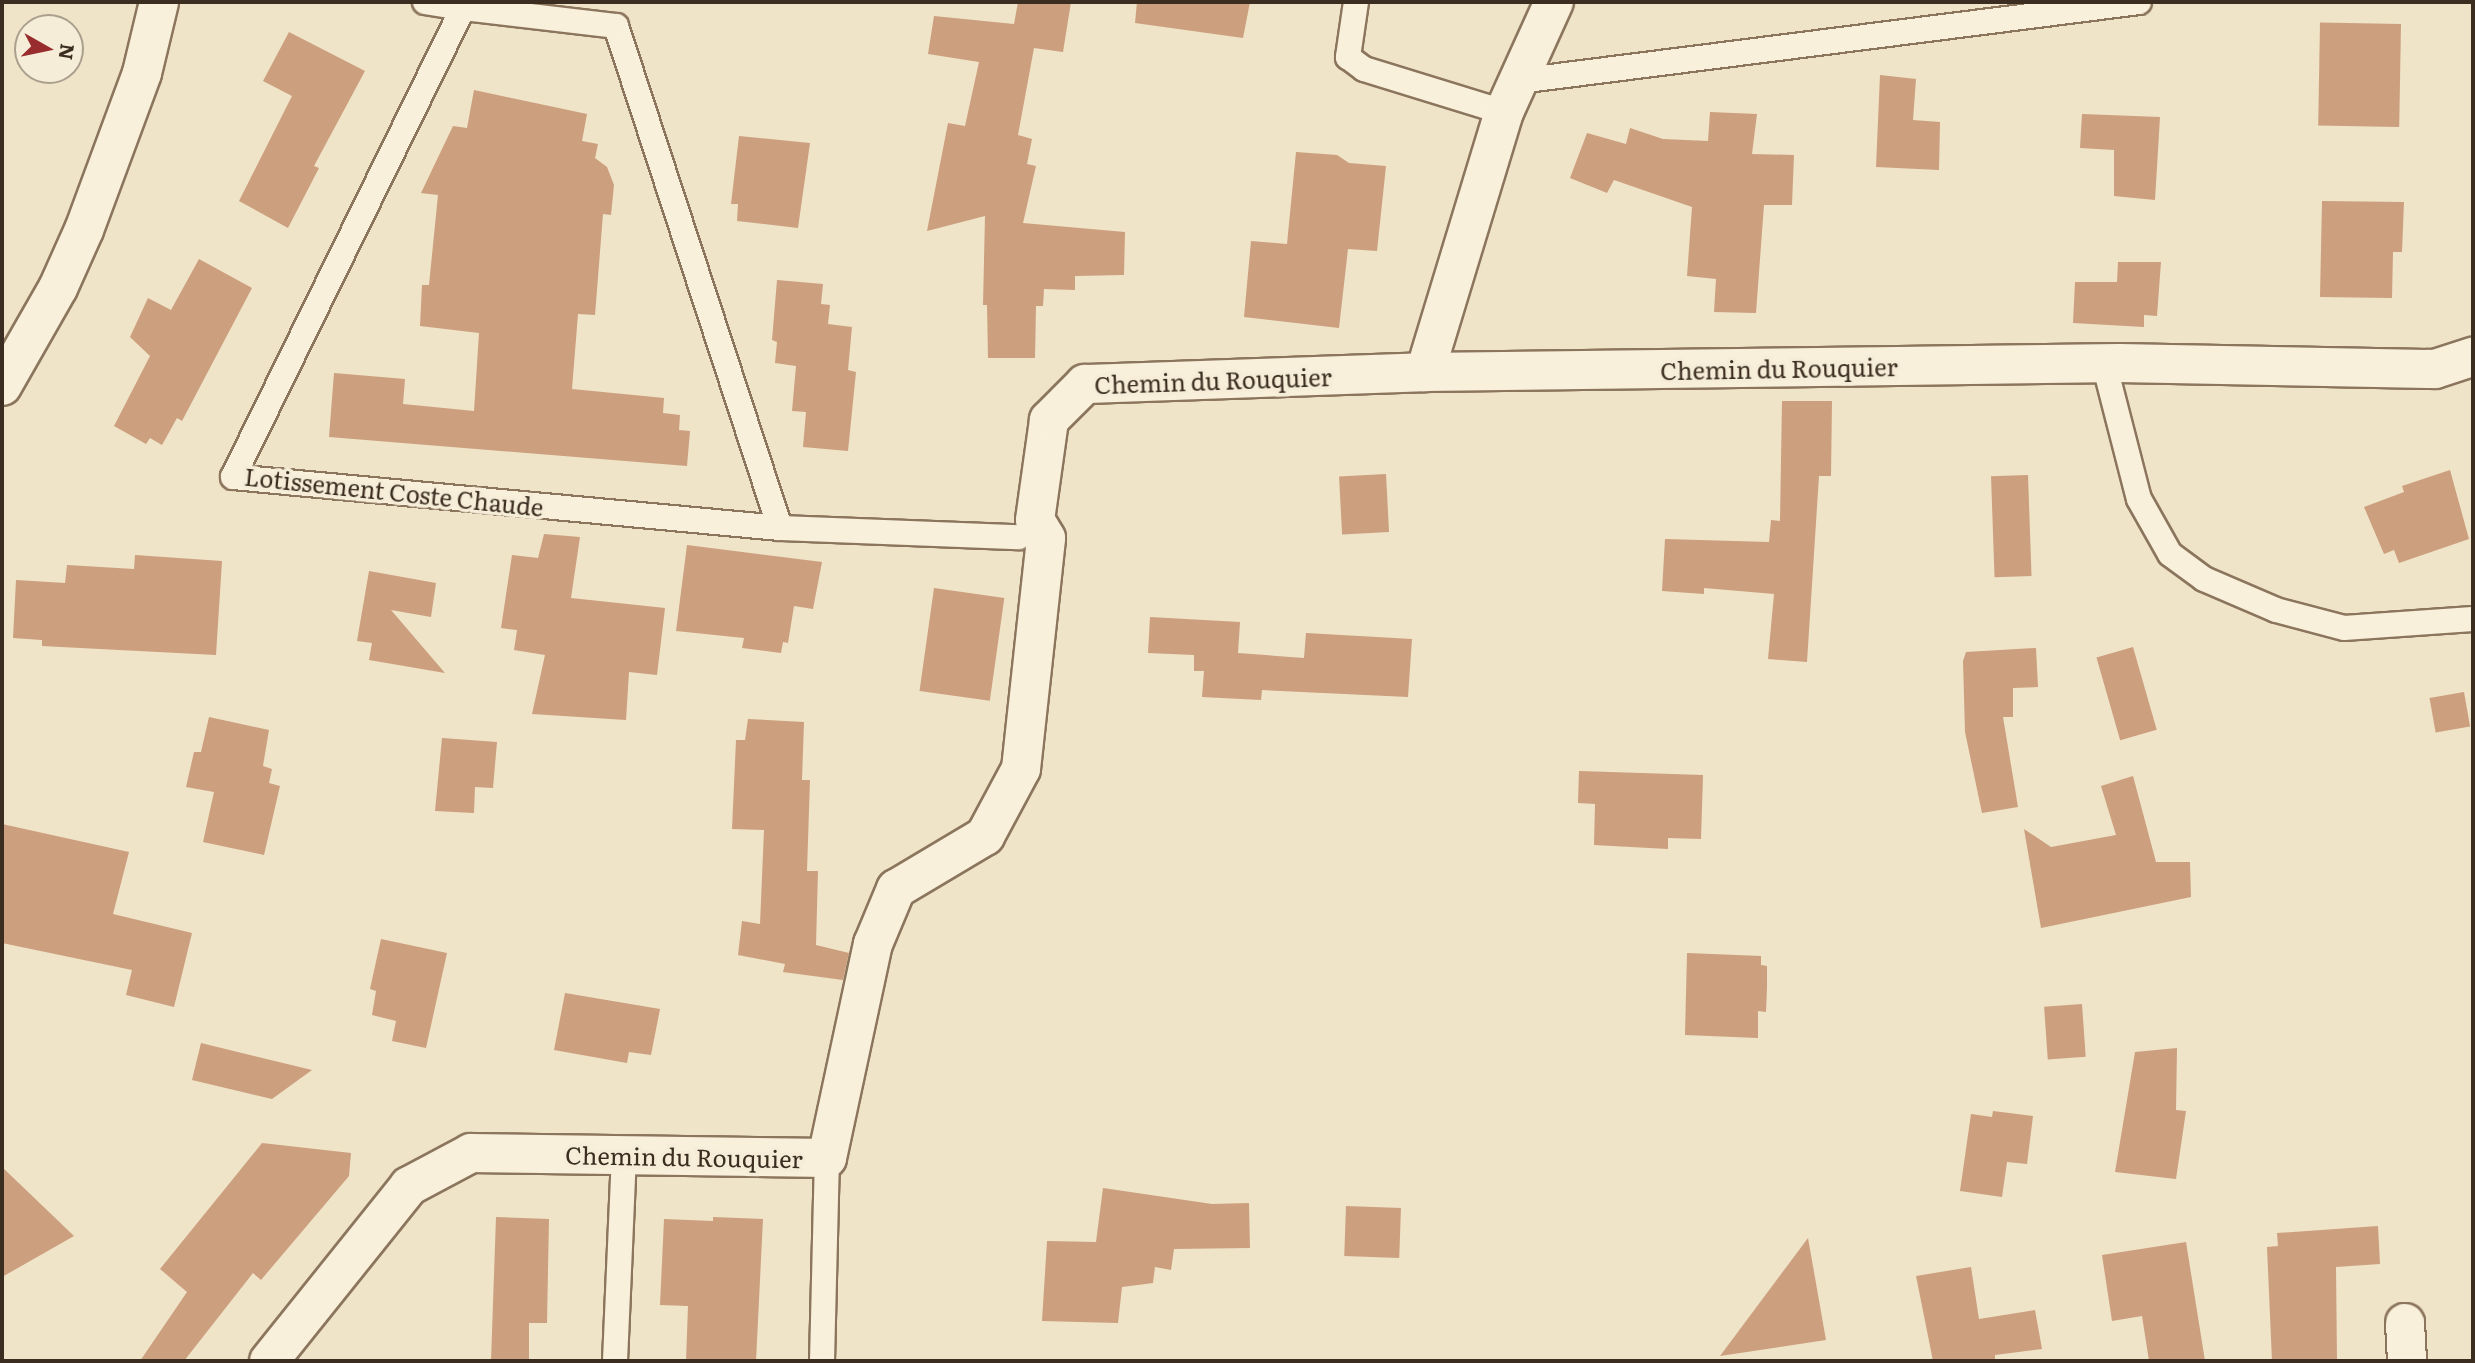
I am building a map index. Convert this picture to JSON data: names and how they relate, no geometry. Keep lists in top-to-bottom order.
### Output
{
  "streets": {
    "street": ["Chemin du Rouquier"],
    "lane": ["Lotissement Coste Chaude"]
  },
  "north": "right"
}
